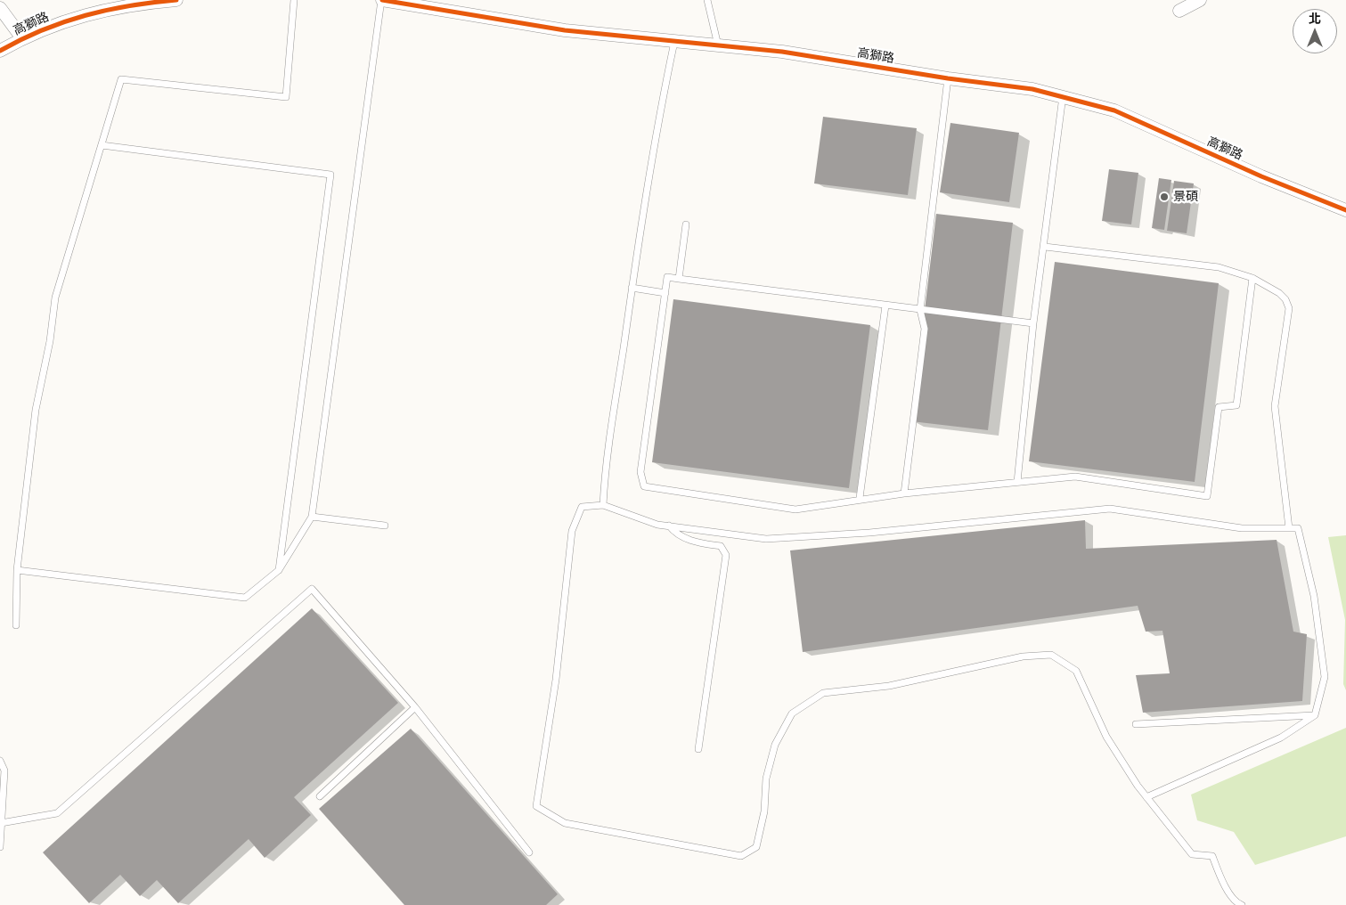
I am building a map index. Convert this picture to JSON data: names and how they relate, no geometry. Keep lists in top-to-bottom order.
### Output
{
  "streets": {
    "street": ["高獅路"]
  },
  "places": ["景碩"],
  "north": "top"
}
